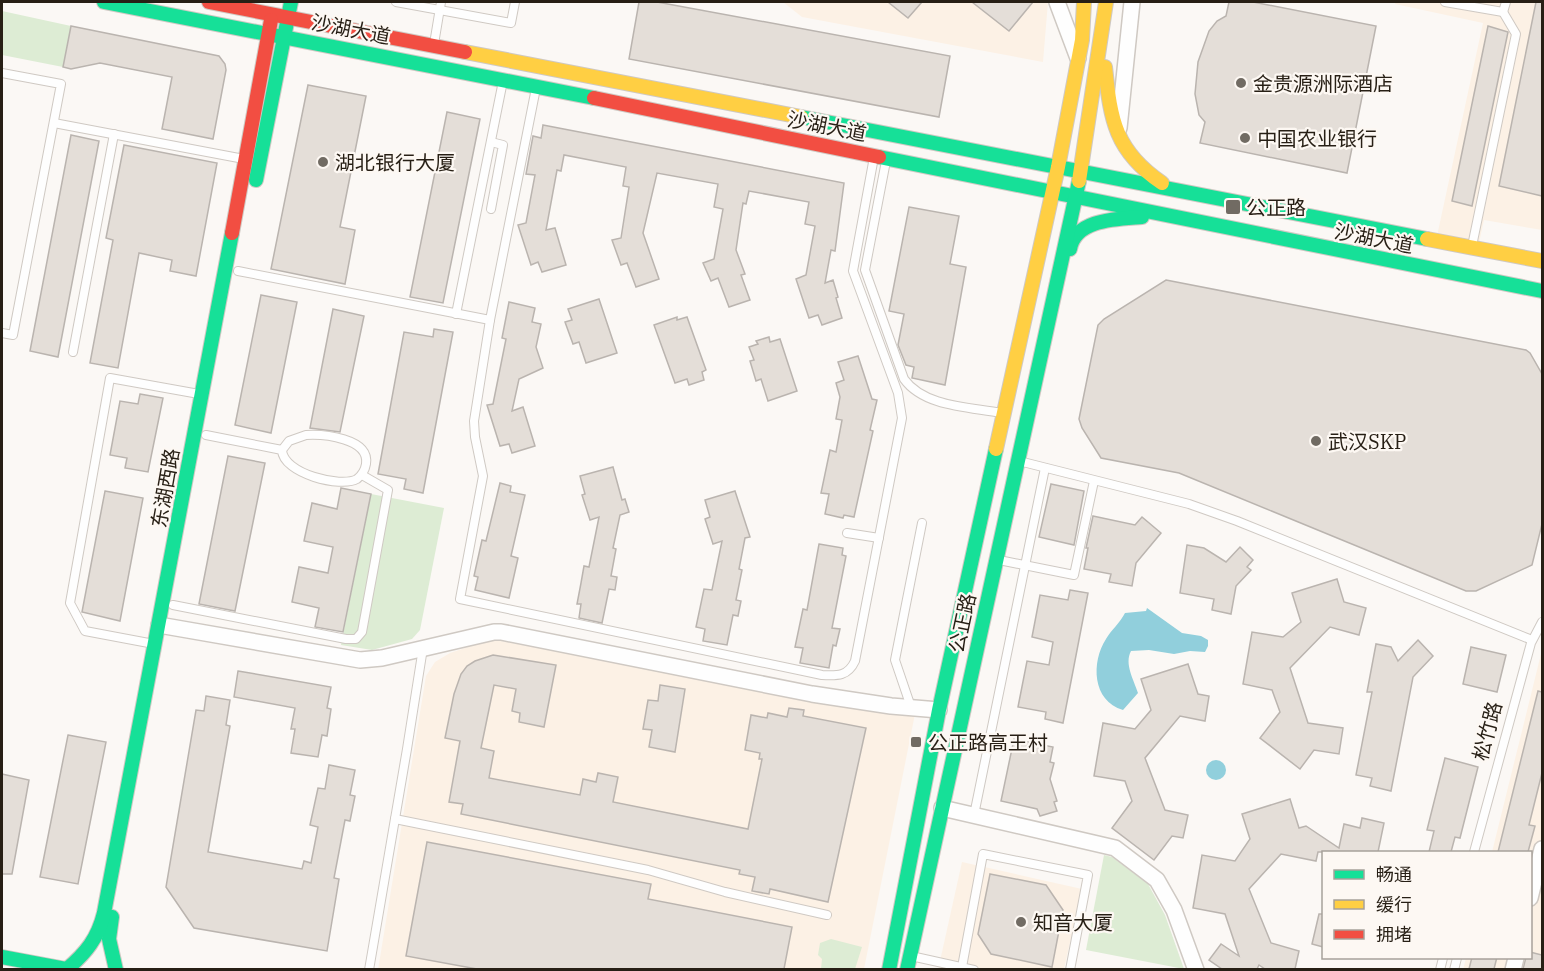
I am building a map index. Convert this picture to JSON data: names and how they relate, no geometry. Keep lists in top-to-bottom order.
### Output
{
  "streets": {
    "main road": ["沙湖大道", "东湖西路", "公正路"],
    "lane": ["松竹路"]
  },
  "crossings": [
    ["沙湖大道", "东湖西路"],
    ["沙湖大道", "公正路"]
  ],
  "places": {
    "other": [
      "金贵源洲际酒店",
      "中国农业银行",
      "湖北银行大厦",
      "武汉SKP",
      "知音大厦"
    ],
    "transit": ["公正路", "公正路高王村"]
  },
  "legend": ["畅通", "缓行", "拥堵"]
}
